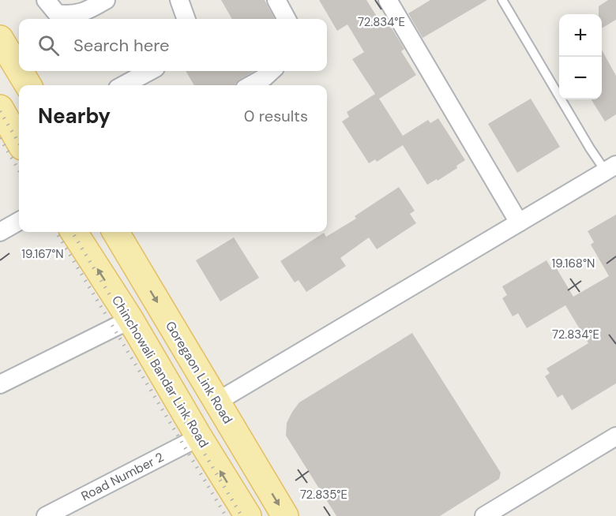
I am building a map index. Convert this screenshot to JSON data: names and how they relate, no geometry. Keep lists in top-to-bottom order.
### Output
{
  "streets": {
    "main road": ["Chinchowali Bandar Link Road", "Goregaon Link Road"],
    "street": ["Road Number 2"]
  },
  "crossings": [
    ["Chinchowali Bandar Link Road", "Road Number 2"]
  ],
  "one_way": ["Chinchowali Bandar Link Road", "Goregaon Link Road"],
  "page": {
    "map_buttons": ["+", "−"],
    "search": "Search here",
    "heading": ["Nearby", "0 results"]
  },
  "coordinates": [
    "72.834°E",
    "19.167°N",
    "19.168°N",
    "72.835°E"
  ]
}
